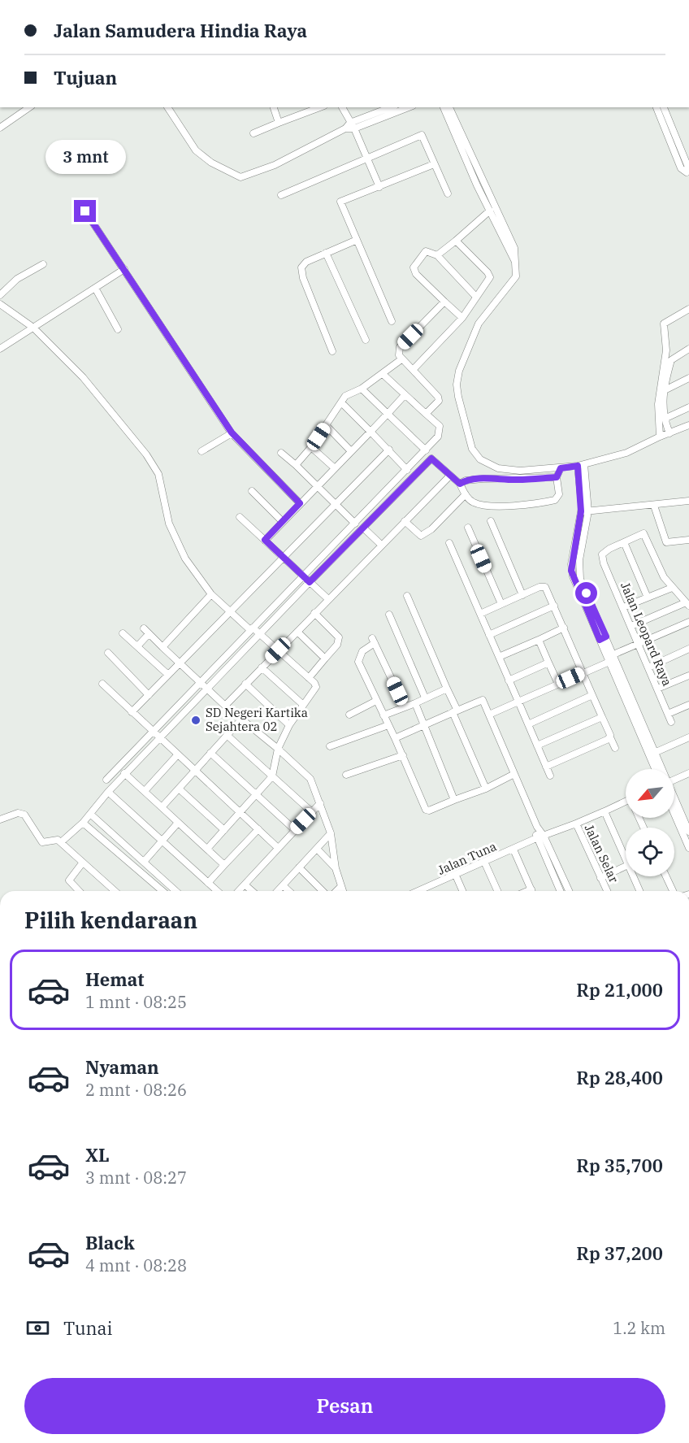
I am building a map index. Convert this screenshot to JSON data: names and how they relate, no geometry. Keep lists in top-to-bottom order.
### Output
{
  "streets": {
    "street": ["Jalan Leopard Raya", "Jalan Selar", "Jalan Tuna"]
  },
  "crossings": [
    ["Jalan Selar", "Jalan Tuna"]
  ],
  "places": ["SD Negeri Kartika Sejahtera 02"],
  "north": "bottom left",
  "page": {
    "banner": ["Jalan Samudera Hindia Raya", "Tujuan"],
    "bubble": "3 mnt",
    "heading": "Pilih kendaraan",
    "list": [
      {
        "name": "Hemat",
        "note": "1 mnt · 08:25",
        "value": "Rp 21,000"
      },
      {
        "name": "Nyaman",
        "note": "2 mnt · 08:26",
        "value": "Rp 28,400"
      },
      {
        "name": "XL",
        "note": "3 mnt · 08:27",
        "value": "Rp 35,700"
      },
      {
        "name": "Black",
        "note": "4 mnt · 08:28",
        "value": "Rp 37,200"
      }
    ],
    "pay": ["Tunai", "1.2 km"],
    "buttons": "Pesan"
  }
}
